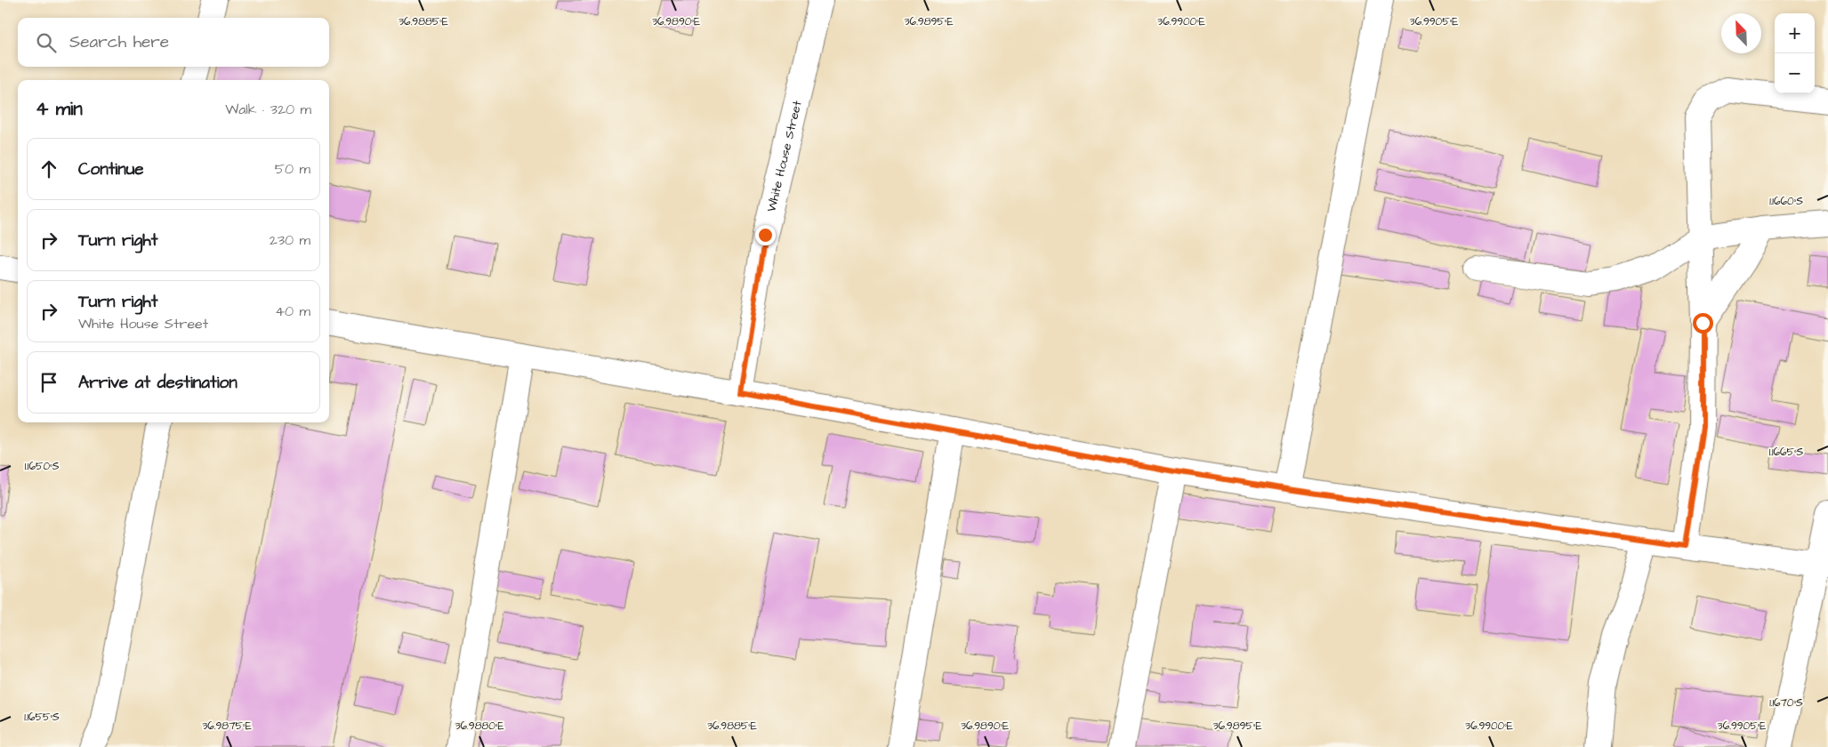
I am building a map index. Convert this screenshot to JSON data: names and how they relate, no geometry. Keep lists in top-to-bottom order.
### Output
{
  "streets": {
    "street": ["White House Street"]
  },
  "north": "top left",
  "page": {
    "map_buttons": ["+", "−"],
    "search": "Search here",
    "heading": ["4 min", "Walk · 320 m"],
    "list": [
      ["Continue", "50 m"],
      ["Turn right", "230 m"],
      ["Turn right", "White House Street", "40 m"],
      "Arrive at destination"
    ]
  },
  "coordinates": [
    "36.9885°E",
    "36.9890°E",
    "36.9895°E",
    "36.9900°E",
    "36.9905°E",
    "1.1660°S",
    "1.1665°S",
    "1.1650°S",
    "1.1670°S",
    "1.1655°S",
    "36.9875°E",
    "36.9880°E"
  ]
}
